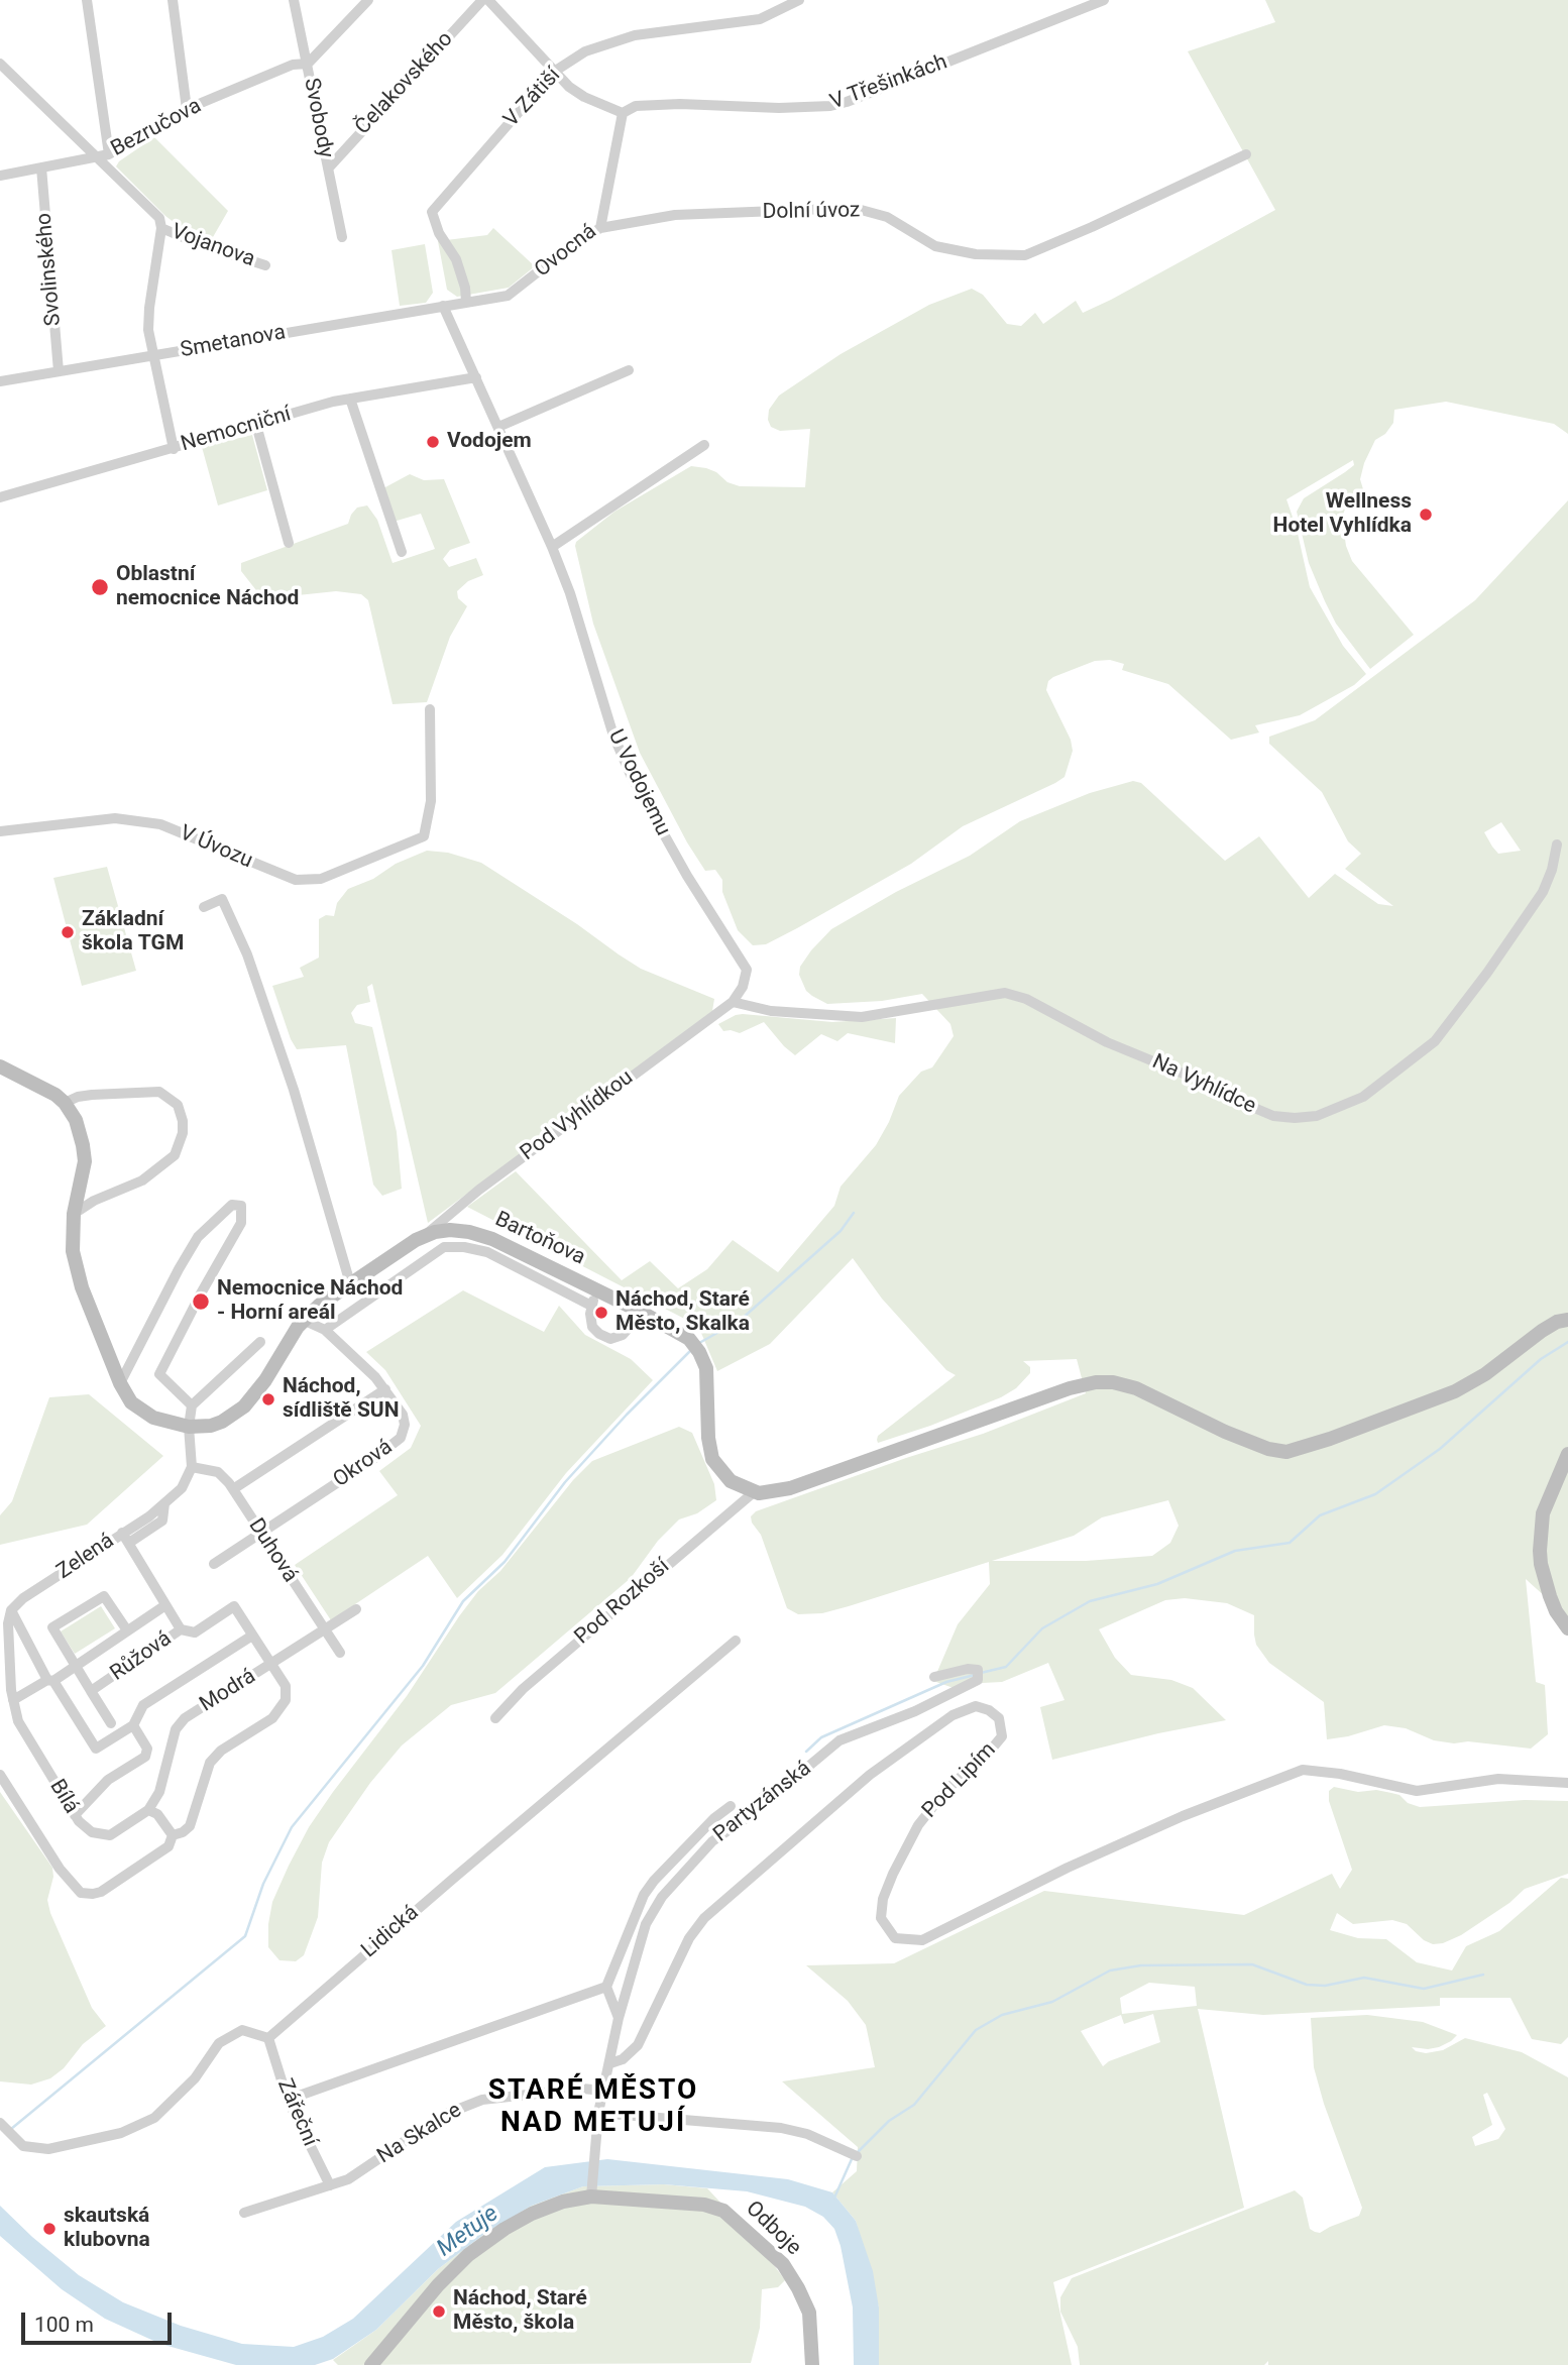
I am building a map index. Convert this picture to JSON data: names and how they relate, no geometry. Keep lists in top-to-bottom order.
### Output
{
  "streets": {
    "street": [
      "V Třešinkách",
      "Čelakovského",
      "V Zátiší",
      "Svobody",
      "Bezručova",
      "Dolní úvoz",
      "Vojanova",
      "Ovocná",
      "Svolinského",
      "Smetanova",
      "Nemocniční",
      "U Vodojemu",
      "V Úvozu",
      "Na Vyhlídce",
      "Pod Vyhlídkou",
      "Bartoňova",
      "Okrová",
      "Duhová",
      "Zelená",
      "Pod Rozkoší",
      "Růžová",
      "Modrá",
      "Pod Lipím",
      "Bílá",
      "Partyzánská",
      "Lidická",
      "Zářeční",
      "Na Skalce",
      "Odboje"
    ]
  },
  "crossings": [
    ["V Třešinkách", "Ovocná"],
    ["Čelakovského", "Svobody"],
    ["V Zátiší", "Ovocná"],
    ["V Zátiší", "Smetanova"],
    ["Svobody", "Bezručova"],
    ["Bezručova", "Svolinského"],
    ["Dolní úvoz", "Ovocná"],
    ["Ovocná", "Smetanova"],
    ["Svolinského", "Smetanova"],
    ["Smetanova", "U Vodojemu"],
    ["Nemocniční", "U Vodojemu"],
    ["U Vodojemu", "Na Vyhlídce"],
    ["U Vodojemu", "Pod Vyhlídkou"],
    ["Na Vyhlídce", "Pod Vyhlídkou"],
    ["Pod Vyhlídkou", "Bartoňova"],
    ["Bartoňova", "Okrová"],
    ["Bartoňova", "Pod Rozkoší"],
    ["Okrová", "Duhová"],
    ["Duhová", "Zelená"],
    ["Duhová", "Modrá"],
    ["Zelená", "Růžová"],
    ["Růžová", "Modrá"],
    ["Modrá", "Bílá"],
    ["Lidická", "Zářeční"],
    ["Zářeční", "Na Skalce"]
  ],
  "districts": ["STARÉ MĚSTO NAD METUJÍ"],
  "water": ["Metuje"],
  "places": [
    "Vodojem",
    "Wellness Hotel Vyhlídka",
    "Oblastní nemocnice Náchod",
    "Základní škola TGM",
    "Nemocnice Náchod - Horní areál",
    "Náchod, Staré Město, Skalka",
    "Náchod, sídliště SUN",
    "skautská klubovna",
    "Náchod, Staré Město, škola"
  ],
  "scale_bar": "100 m"
}
